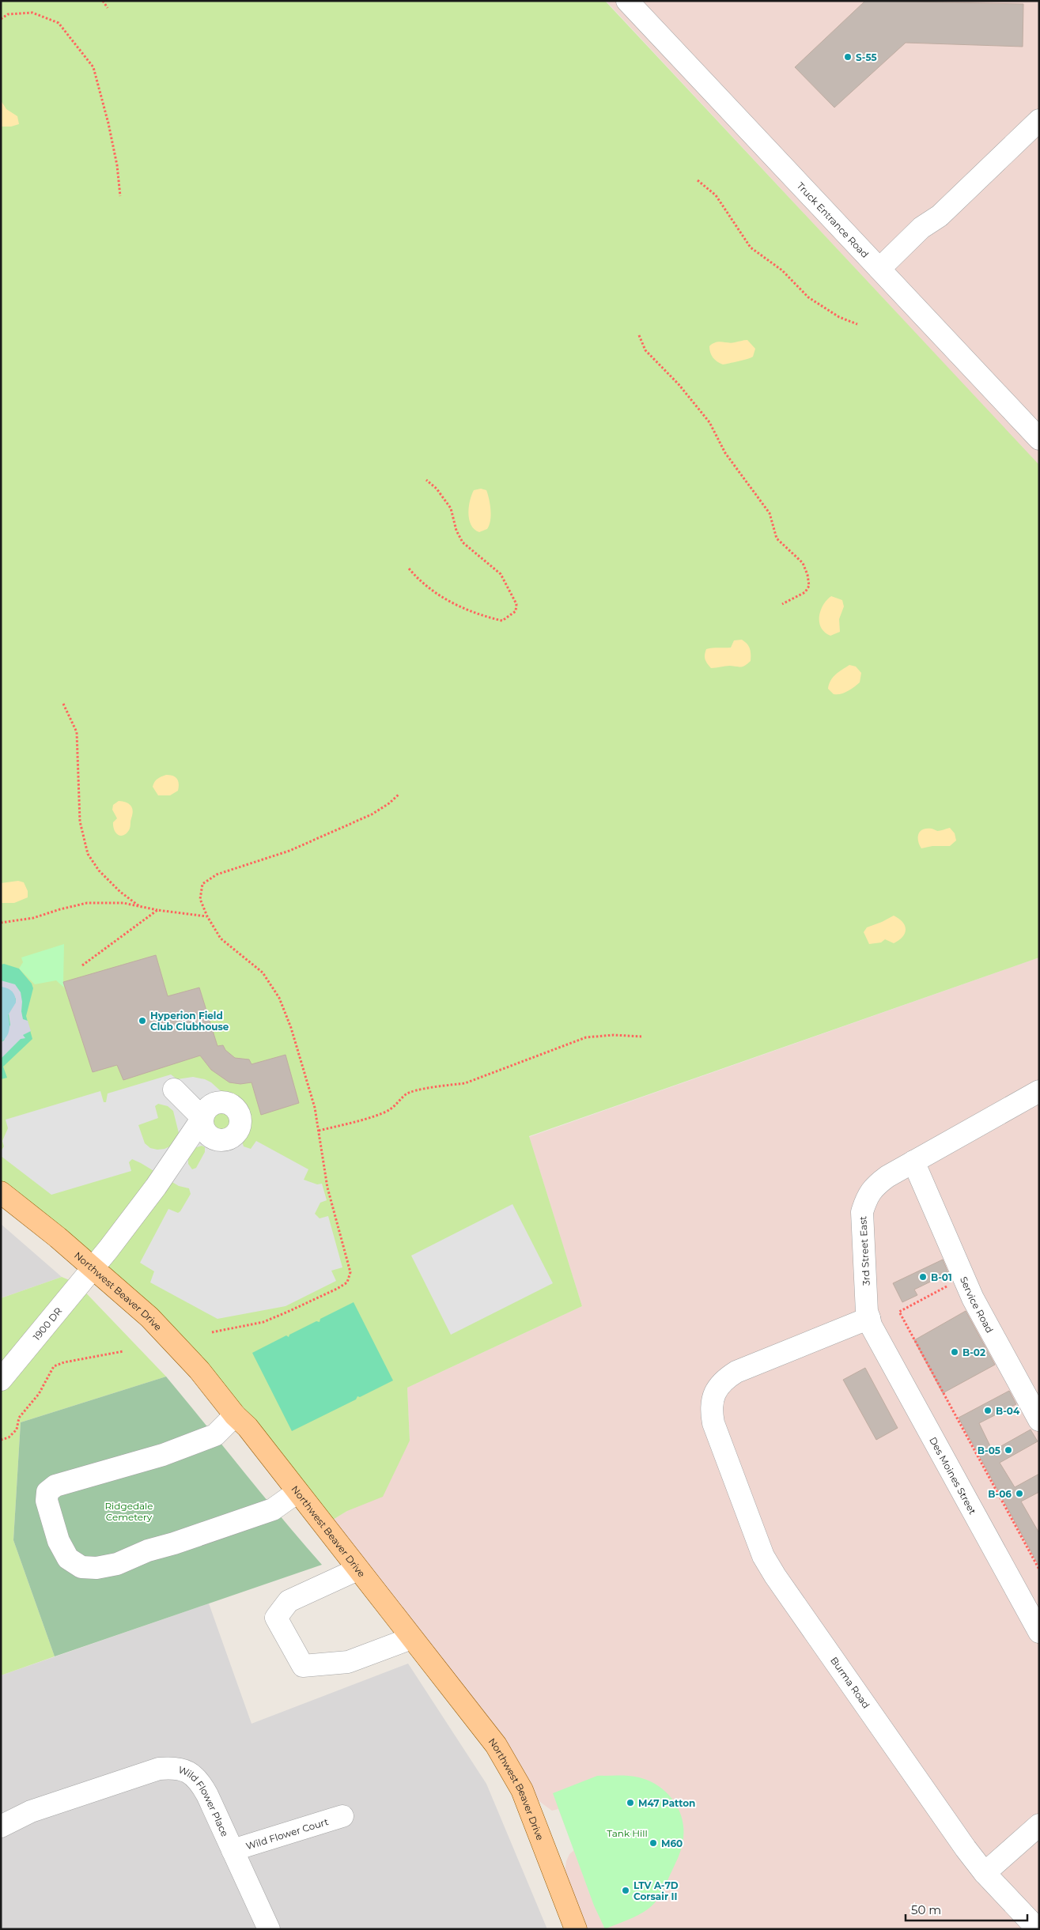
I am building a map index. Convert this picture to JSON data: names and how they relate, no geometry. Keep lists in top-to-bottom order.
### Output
{
  "streets": {
    "main road": ["Northwest Beaver Drive"],
    "street": [
      "Truck Entrance Road",
      "3rd Street East",
      "Service Road",
      "1900 DR",
      "Des Moines Street",
      "Burma Road",
      "Wild Flower Place",
      "Wild Flower Court"
    ]
  },
  "crossings": [
    ["3rd Street East", "Service Road"],
    ["3rd Street East", "Des Moines Street"],
    ["3rd Street East", "Burma Road"],
    ["Northwest Beaver Drive", "1900 DR"],
    ["Des Moines Street", "Burma Road"],
    ["Wild Flower Place", "Wild Flower Court"]
  ],
  "parks": ["Ridgedale Cemetery", "Tank Hill"],
  "places": [
    "S-55",
    "Hyperion Field Club Clubhouse",
    "B-01",
    "B-02",
    "B-04",
    "B-05",
    "B-06",
    "M47 Patton",
    "M60",
    "LTV A-7D Corsair II"
  ],
  "scale_bar": "50 m"
}
